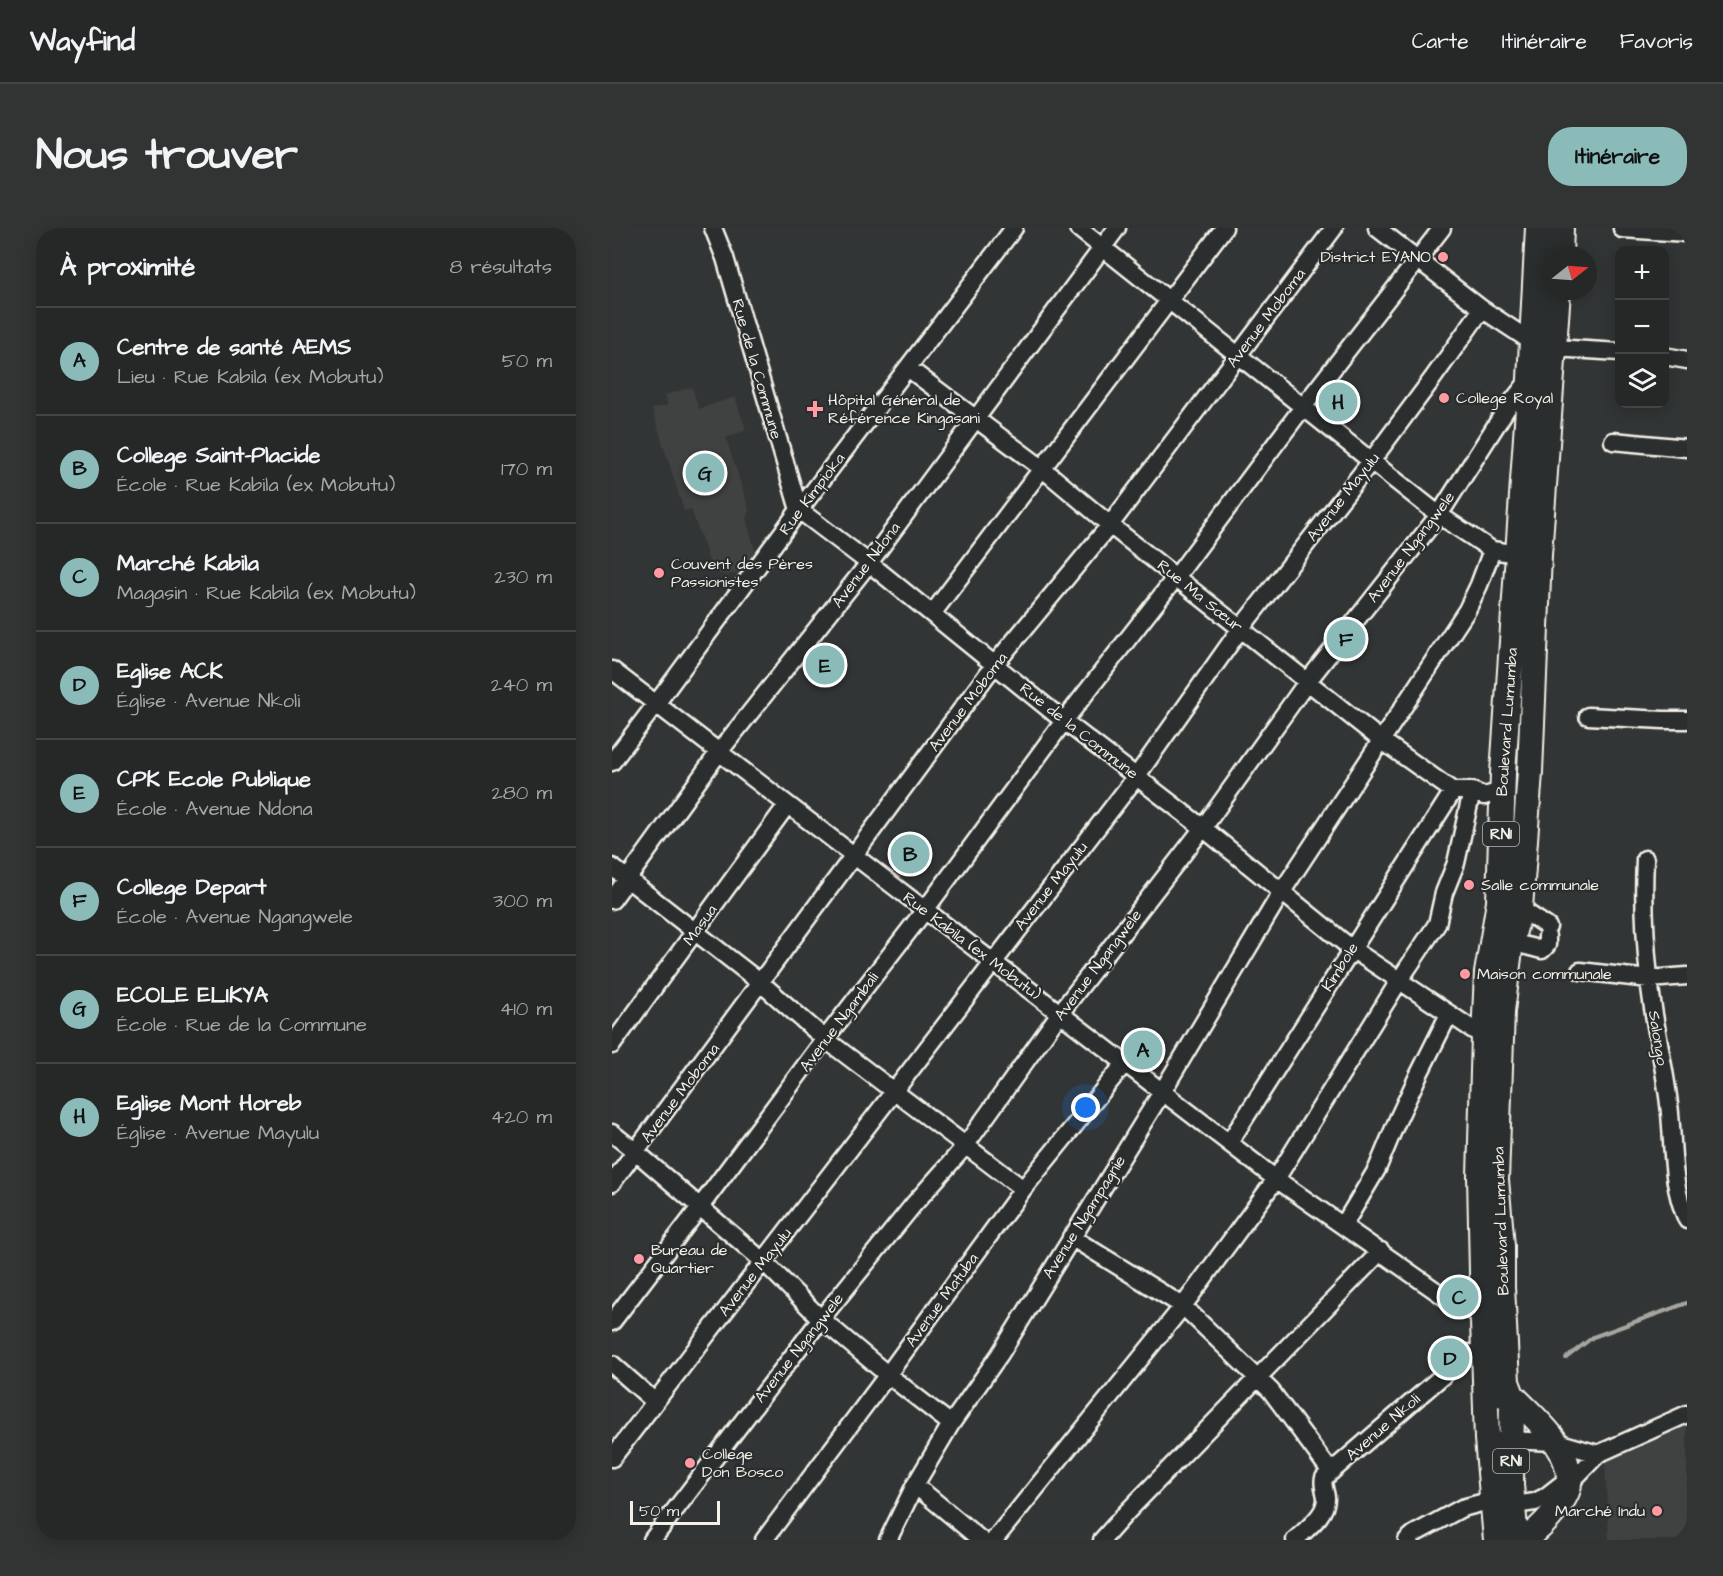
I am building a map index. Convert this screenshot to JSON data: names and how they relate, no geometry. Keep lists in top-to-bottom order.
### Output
{
  "streets": {
    "highway": ["Boulevard Lumumba", "RN1"],
    "street": [
      "Avenue Moboma",
      "Rue de la Commune",
      "Rue Kimpioka",
      "Avenue Mayulu",
      "Avenue Ngangwele",
      "Avenue Ndona",
      "Rue Ma Sœur",
      "Masua",
      "Rue Kabila (ex Mobutu)",
      "Kimbole",
      "Avenue Ngambali",
      "Salongo",
      "Avenue Ngampagnie",
      "Avenue Matuba",
      "Avenue Nkoli"
    ]
  },
  "crossings": [
    ["Avenue Moboma", "Rue de la Commune"],
    ["Avenue Moboma", "Rue Ma Sœur"],
    ["Avenue Moboma", "Rue Kabila (ex Mobutu)"],
    ["Rue de la Commune", "Rue Kimpioka"],
    ["Rue de la Commune", "Avenue Mayulu"],
    ["Rue de la Commune", "Avenue Ngangwele"],
    ["Rue de la Commune", "Avenue Ndona"],
    ["Rue de la Commune", "Boulevard Lumumba"],
    ["Rue de la Commune", "Kimbole"],
    ["Rue de la Commune", "Avenue Ngambali"],
    ["Rue de la Commune", "Avenue Ngampagnie"],
    ["Rue Kimpioka", "Rue Ma Sœur"],
    ["Rue Kimpioka", "Rue Kabila (ex Mobutu)"],
    ["Avenue Mayulu", "Rue Ma Sœur"],
    ["Avenue Mayulu", "Rue Kabila (ex Mobutu)"],
    ["Avenue Ngangwele", "Rue Ma Sœur"],
    ["Avenue Ngangwele", "Boulevard Lumumba"],
    ["Avenue Ngangwele", "Rue Kabila (ex Mobutu)"],
    ["Avenue Ndona", "Rue Ma Sœur"],
    ["Avenue Ndona", "Rue Kabila (ex Mobutu)"],
    ["Rue Ma Sœur", "Kimbole"],
    ["Rue Ma Sœur", "Avenue Ngambali"],
    ["Rue Ma Sœur", "Avenue Ngampagnie"],
    ["Boulevard Lumumba", "Rue Kabila (ex Mobutu)"],
    ["Masua", "Rue Kabila (ex Mobutu)"],
    ["Rue Kabila (ex Mobutu)", "Kimbole"],
    ["Rue Kabila (ex Mobutu)", "Avenue Ngambali"],
    ["Rue Kabila (ex Mobutu)", "Avenue Ngampagnie"],
    ["Rue Kabila (ex Mobutu)", "Avenue Matuba"]
  ],
  "places": {
    "other": [
      "District EYANO",
      "College Royal",
      "Couvent des Pères Passionistes",
      "Salle communale",
      "Maison communale",
      "Bureau de Quartier",
      "College Don Bosco",
      "Marché Indu"
    ],
    "health": ["Hôpital Général de Référence Kingasani"]
  },
  "scale_bar": "50 m",
  "north": "right",
  "page": {
    "header": "Wayfind",
    "nav": ["Carte", "Itinéraire", "Favoris"],
    "title": "Nous trouver",
    "buttons": "Itinéraire",
    "heading": ["À proximité", "8 résultats"],
    "map_buttons": ["+", "−"],
    "list": [
      {
        "mark": "A",
        "name": "Centre de santé AEMS",
        "note": "Lieu · Rue Kabila (ex Mobutu)",
        "value": "50 m"
      },
      {
        "mark": "B",
        "name": "College Saint-Placide",
        "note": "École · Rue Kabila (ex Mobutu)",
        "value": "170 m"
      },
      {
        "mark": "C",
        "name": "Marché Kabila",
        "note": "Magasin · Rue Kabila (ex Mobutu)",
        "value": "230 m"
      },
      {
        "mark": "D",
        "name": "Eglise ACK",
        "note": "Église · Avenue Nkoli",
        "value": "240 m"
      },
      {
        "mark": "E",
        "name": "CPK Ecole Publique",
        "note": "École · Avenue Ndona",
        "value": "280 m"
      },
      {
        "mark": "F",
        "name": "College Depart",
        "note": "École · Avenue Ngangwele",
        "value": "300 m"
      },
      {
        "mark": "G",
        "name": "ECOLE ELIKYA",
        "note": "École · Rue de la Commune",
        "value": "410 m"
      },
      {
        "mark": "H",
        "name": "Eglise Mont Horeb",
        "note": "Église · Avenue Mayulu",
        "value": "420 m"
      }
    ],
    "pins": [
      "H",
      "G",
      "F",
      "E",
      "B",
      "A",
      "C",
      "D"
    ],
    "scale": "50 m"
  }
}
